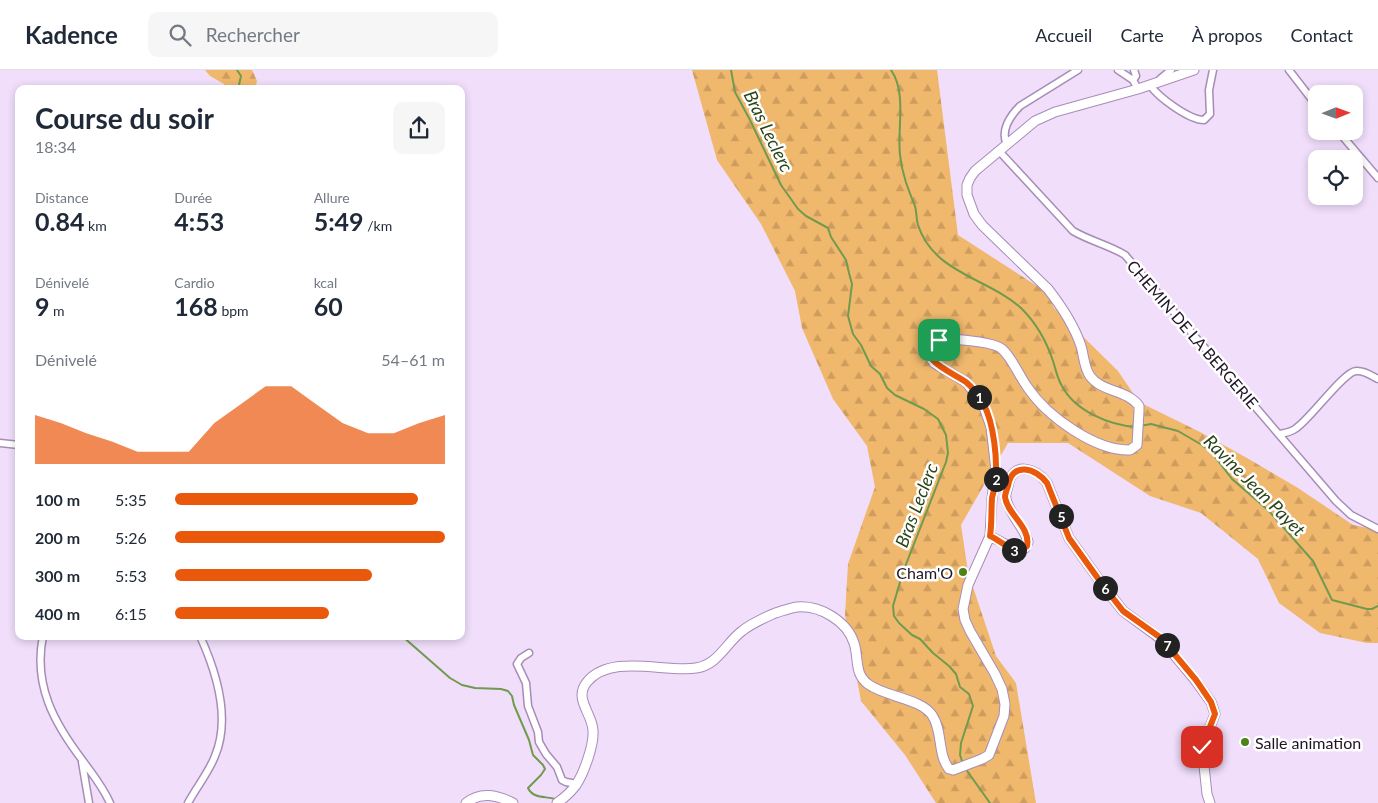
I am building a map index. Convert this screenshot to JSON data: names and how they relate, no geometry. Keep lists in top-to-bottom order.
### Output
{
  "streets": {
    "street": ["CHEMIN DE LA BERGERIE"]
  },
  "water": ["Bras Leclerc", "Ravine Jean Payet"],
  "places": ["Cham'O", "Salle animation"],
  "north": "right",
  "page": {
    "header": "Kadence",
    "search": "Rechercher",
    "nav": [
      "Accueil",
      "Carte",
      "À propos",
      "Contact"
    ],
    "heading": ["Course du soir", "18:34"],
    "stats": [
      ["Distance", "0.84 km"],
      ["Durée", "4:53"],
      ["Allure", "5:49 /km"],
      ["Dénivelé", "9 m"],
      ["Cardio", "168 bpm"],
      ["kcal", "60"]
    ],
    "chart": ["Dénivelé", "54–61 m"],
    "pins": [
      "1",
      "2",
      "5",
      "3",
      "6",
      "7"
    ],
    "list": [
      {
        "name": "100 m",
        "note": "5:35"
      },
      {
        "name": "200 m",
        "note": "5:26"
      },
      {
        "name": "300 m",
        "note": "5:53"
      },
      {
        "name": "400 m",
        "note": "6:15"
      }
    ]
  }
}
